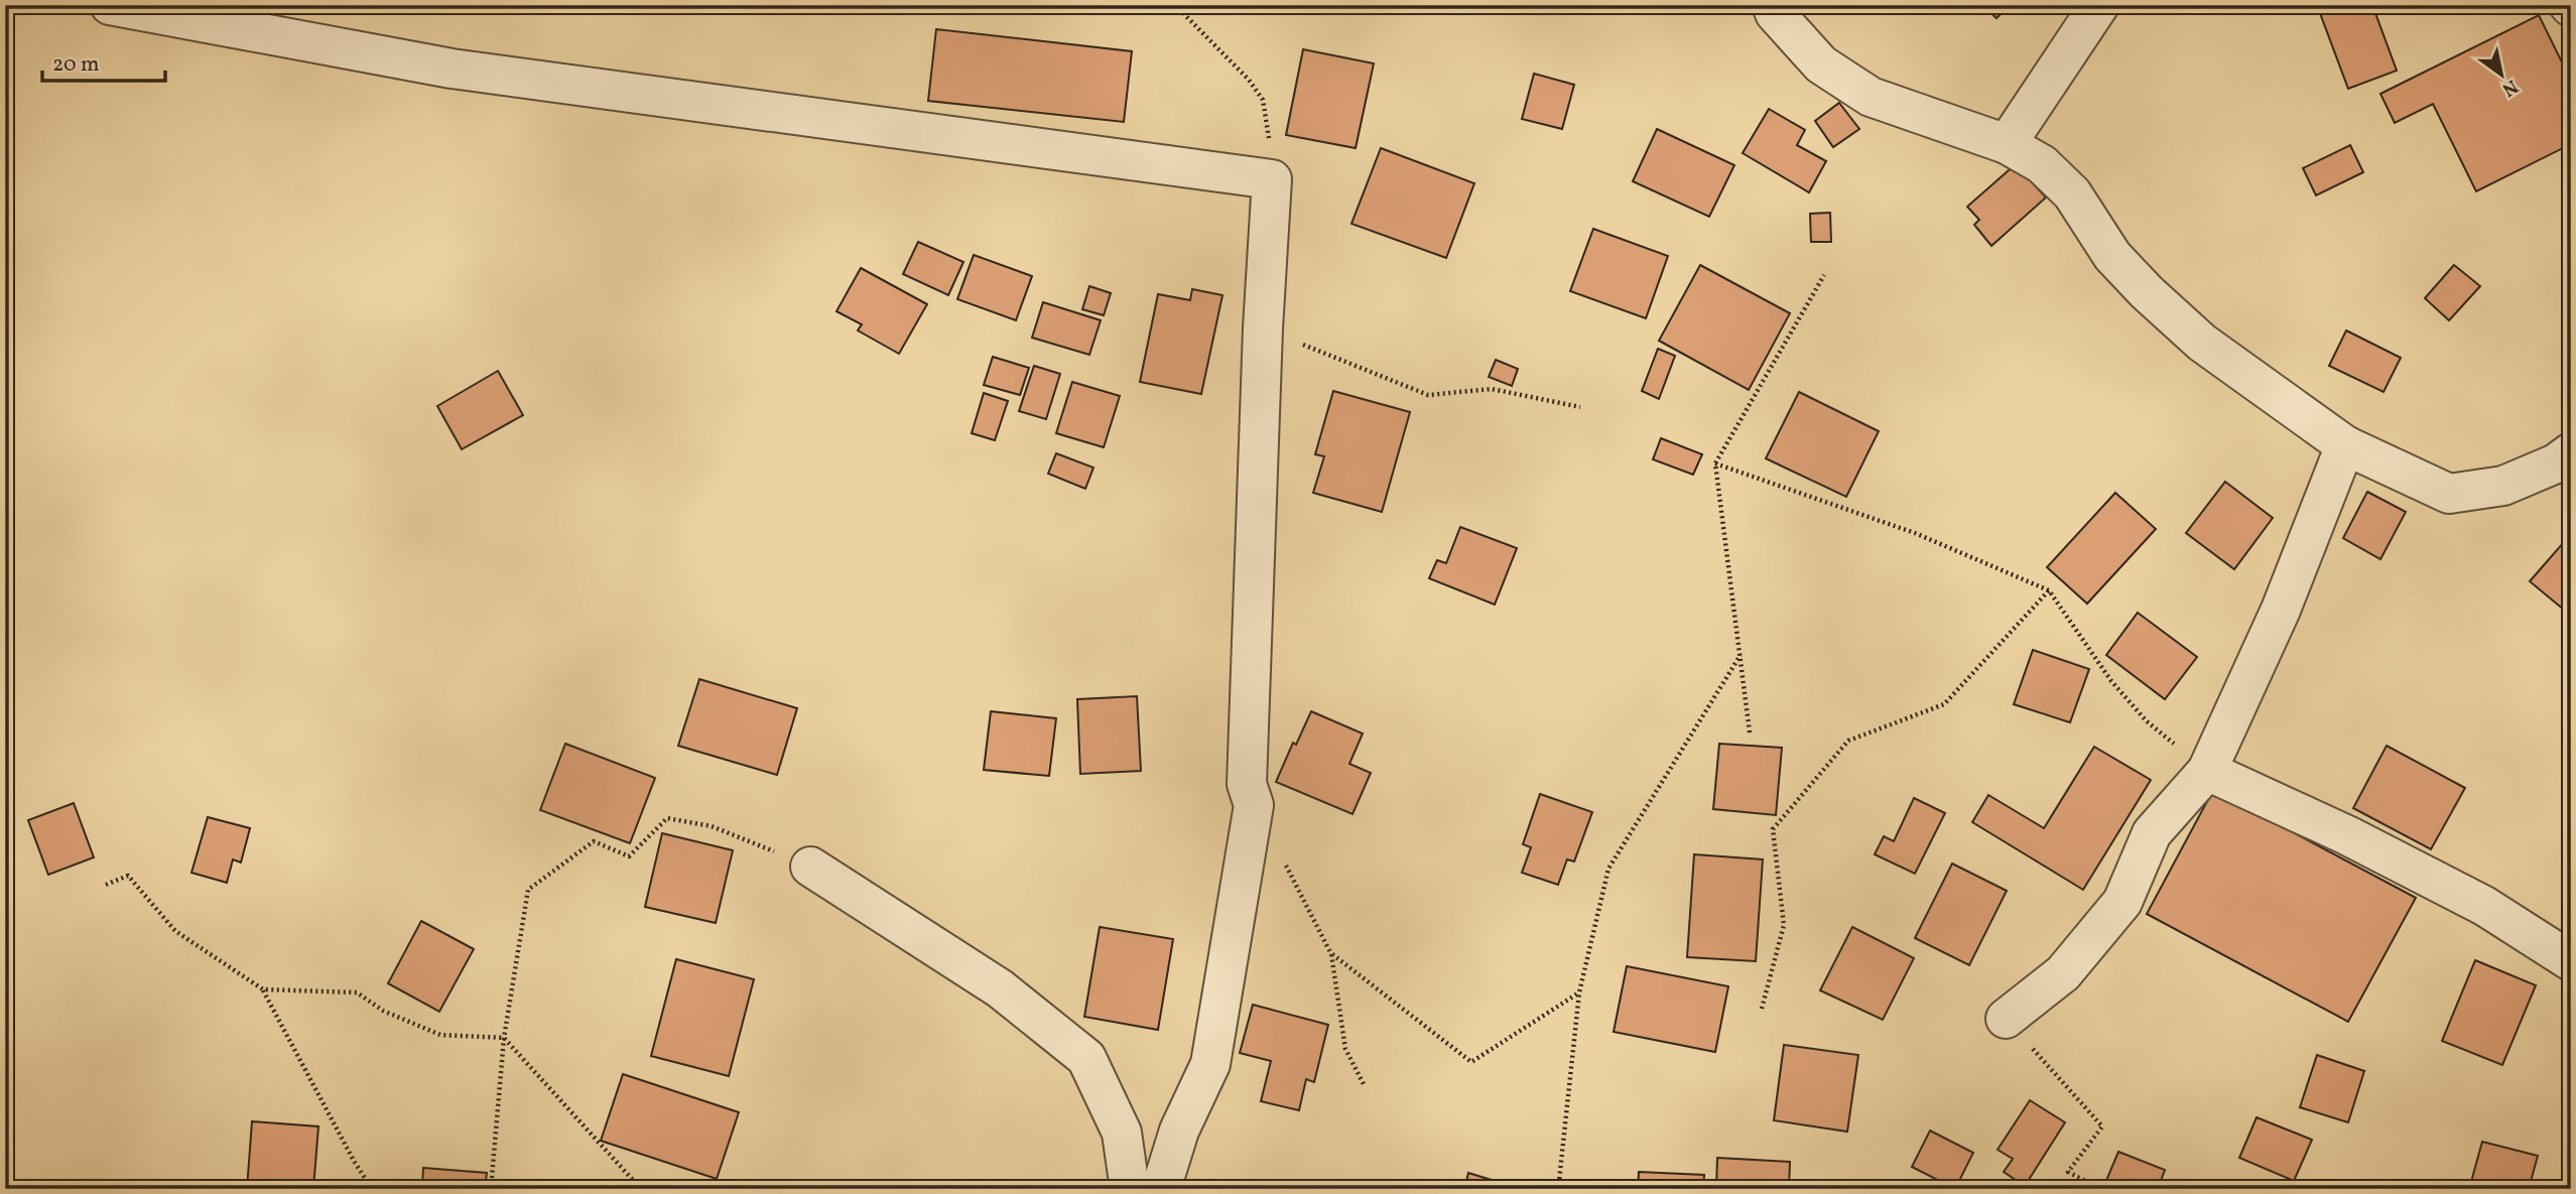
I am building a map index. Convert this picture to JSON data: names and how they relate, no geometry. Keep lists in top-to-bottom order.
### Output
{
  "scale_bar": "20 m",
  "north": "bottom right"
}
